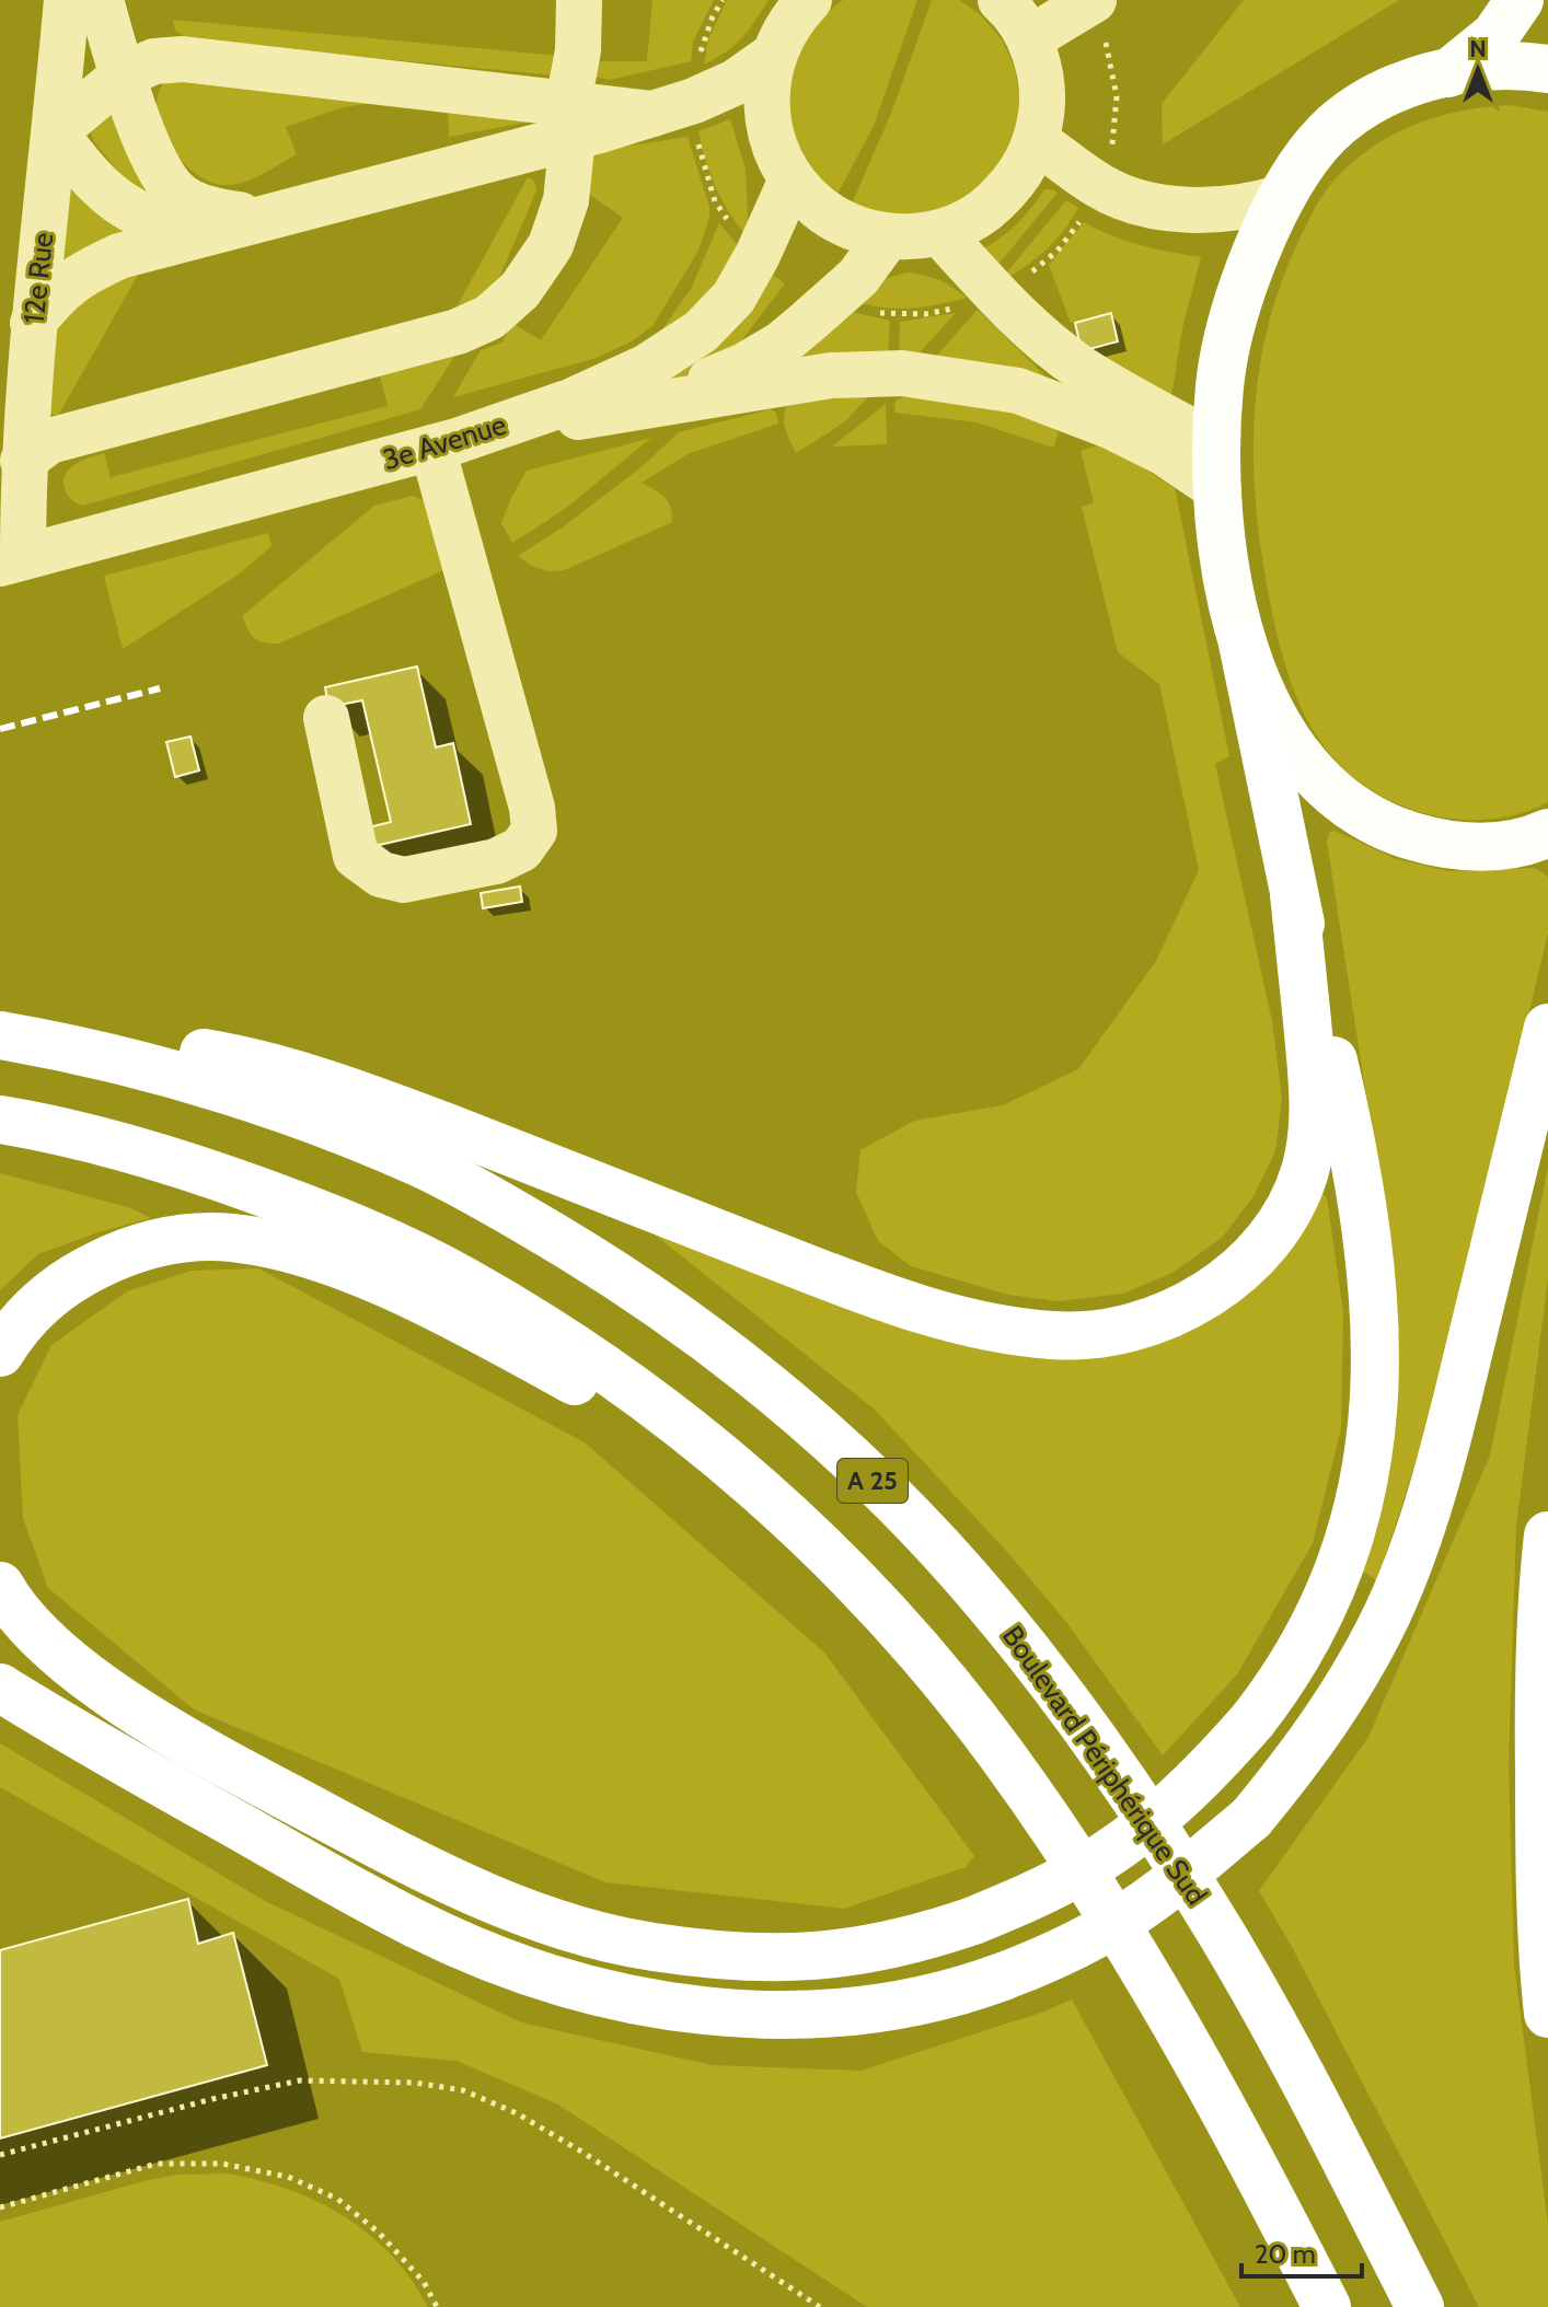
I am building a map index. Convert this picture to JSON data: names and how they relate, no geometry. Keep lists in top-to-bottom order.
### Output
{
  "streets": {
    "highway": ["A 25", "Boulevard Périphérique Sud"],
    "street": ["12e Rue", "3e Avenue"]
  },
  "crossings": [
    ["12e Rue", "3e Avenue"]
  ],
  "scale_bar": "20 m",
  "north": "top"
}
